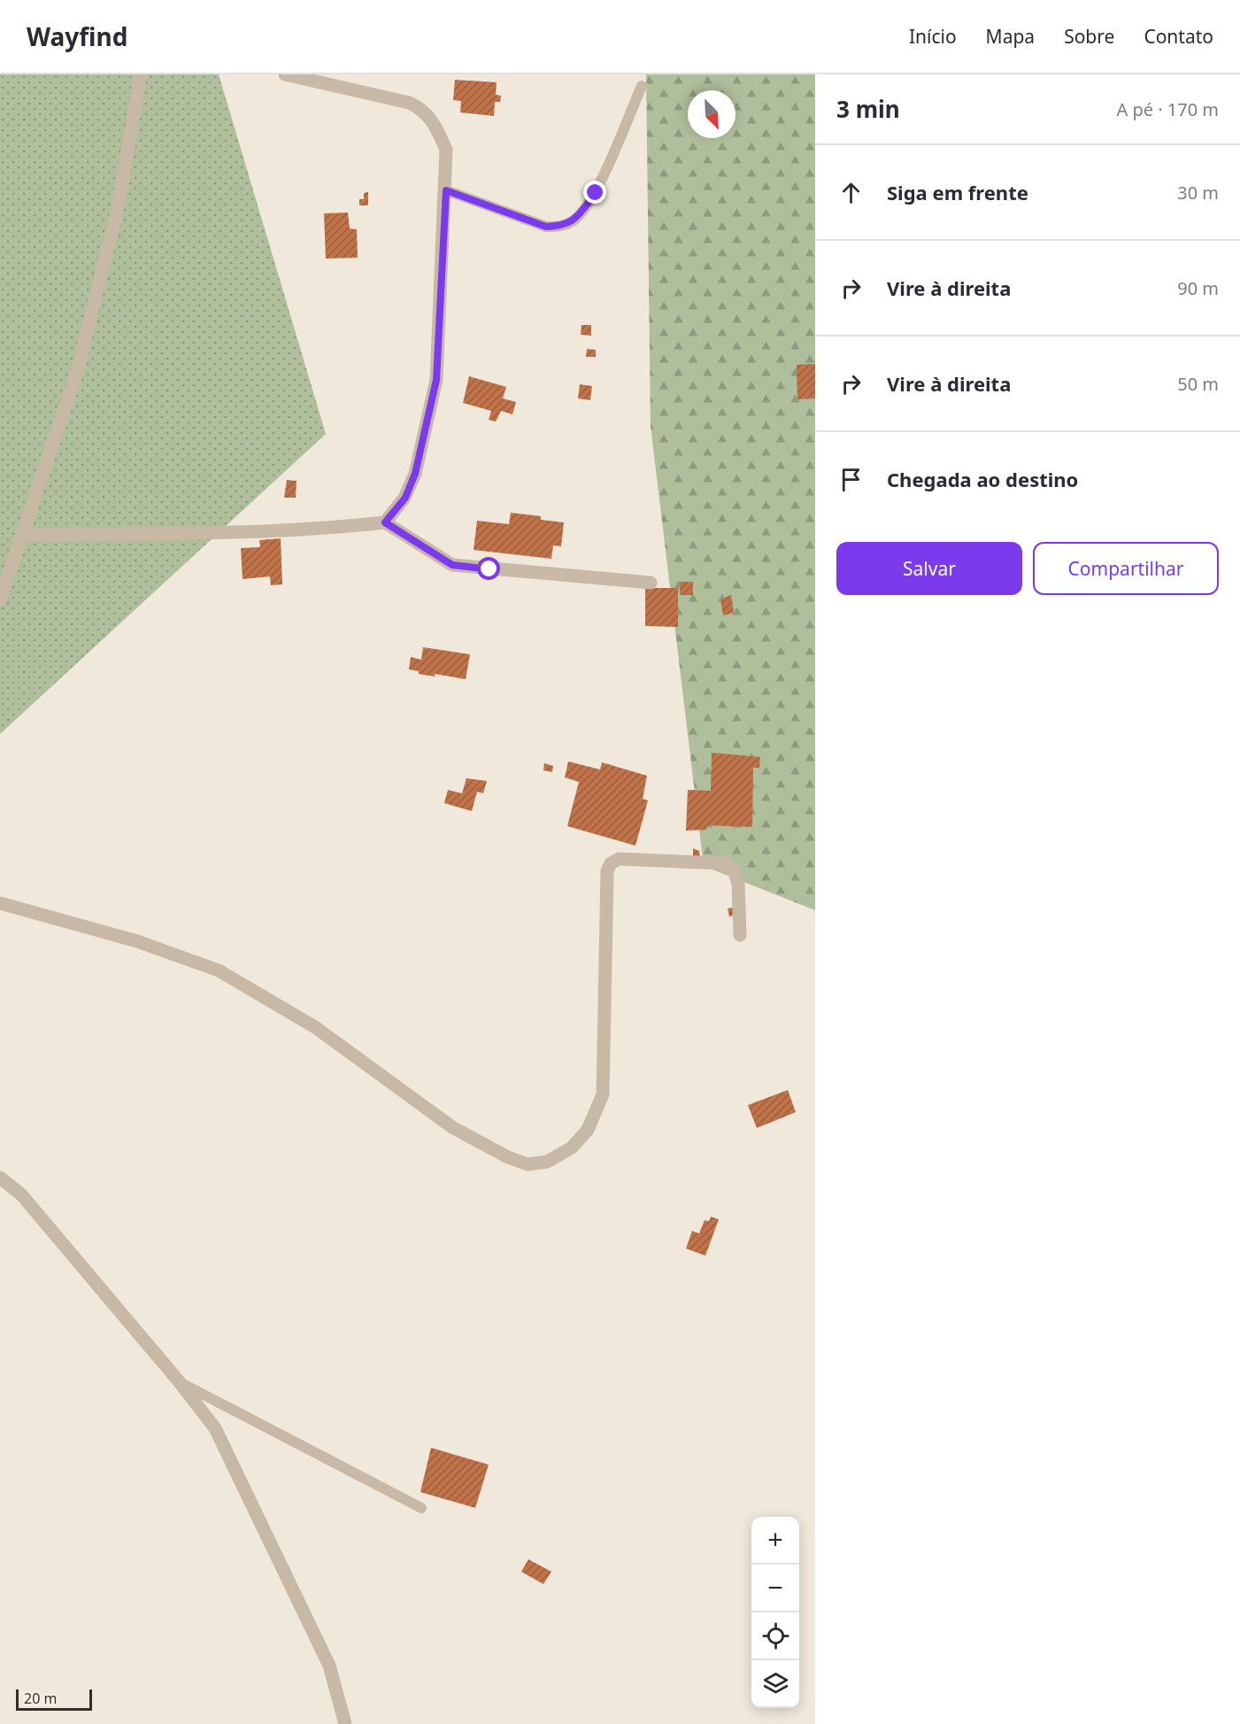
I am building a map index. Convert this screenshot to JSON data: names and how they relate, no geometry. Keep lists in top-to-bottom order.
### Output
{
  "scale_bar": "20 m",
  "north": "bottom right",
  "page": {
    "header": "Wayfind",
    "nav": [
      "Início",
      "Mapa",
      "Sobre",
      "Contato"
    ],
    "heading": ["3 min", "A pé · 170 m"],
    "list": [
      ["Siga em frente", "30 m"],
      ["Vire à direita", "90 m"],
      ["Vire à direita", "50 m"],
      "Chegada ao destino"
    ],
    "buttons": ["Salvar", "Compartilhar"],
    "map_buttons": ["+", "−"],
    "scale": "20 m"
  }
}
